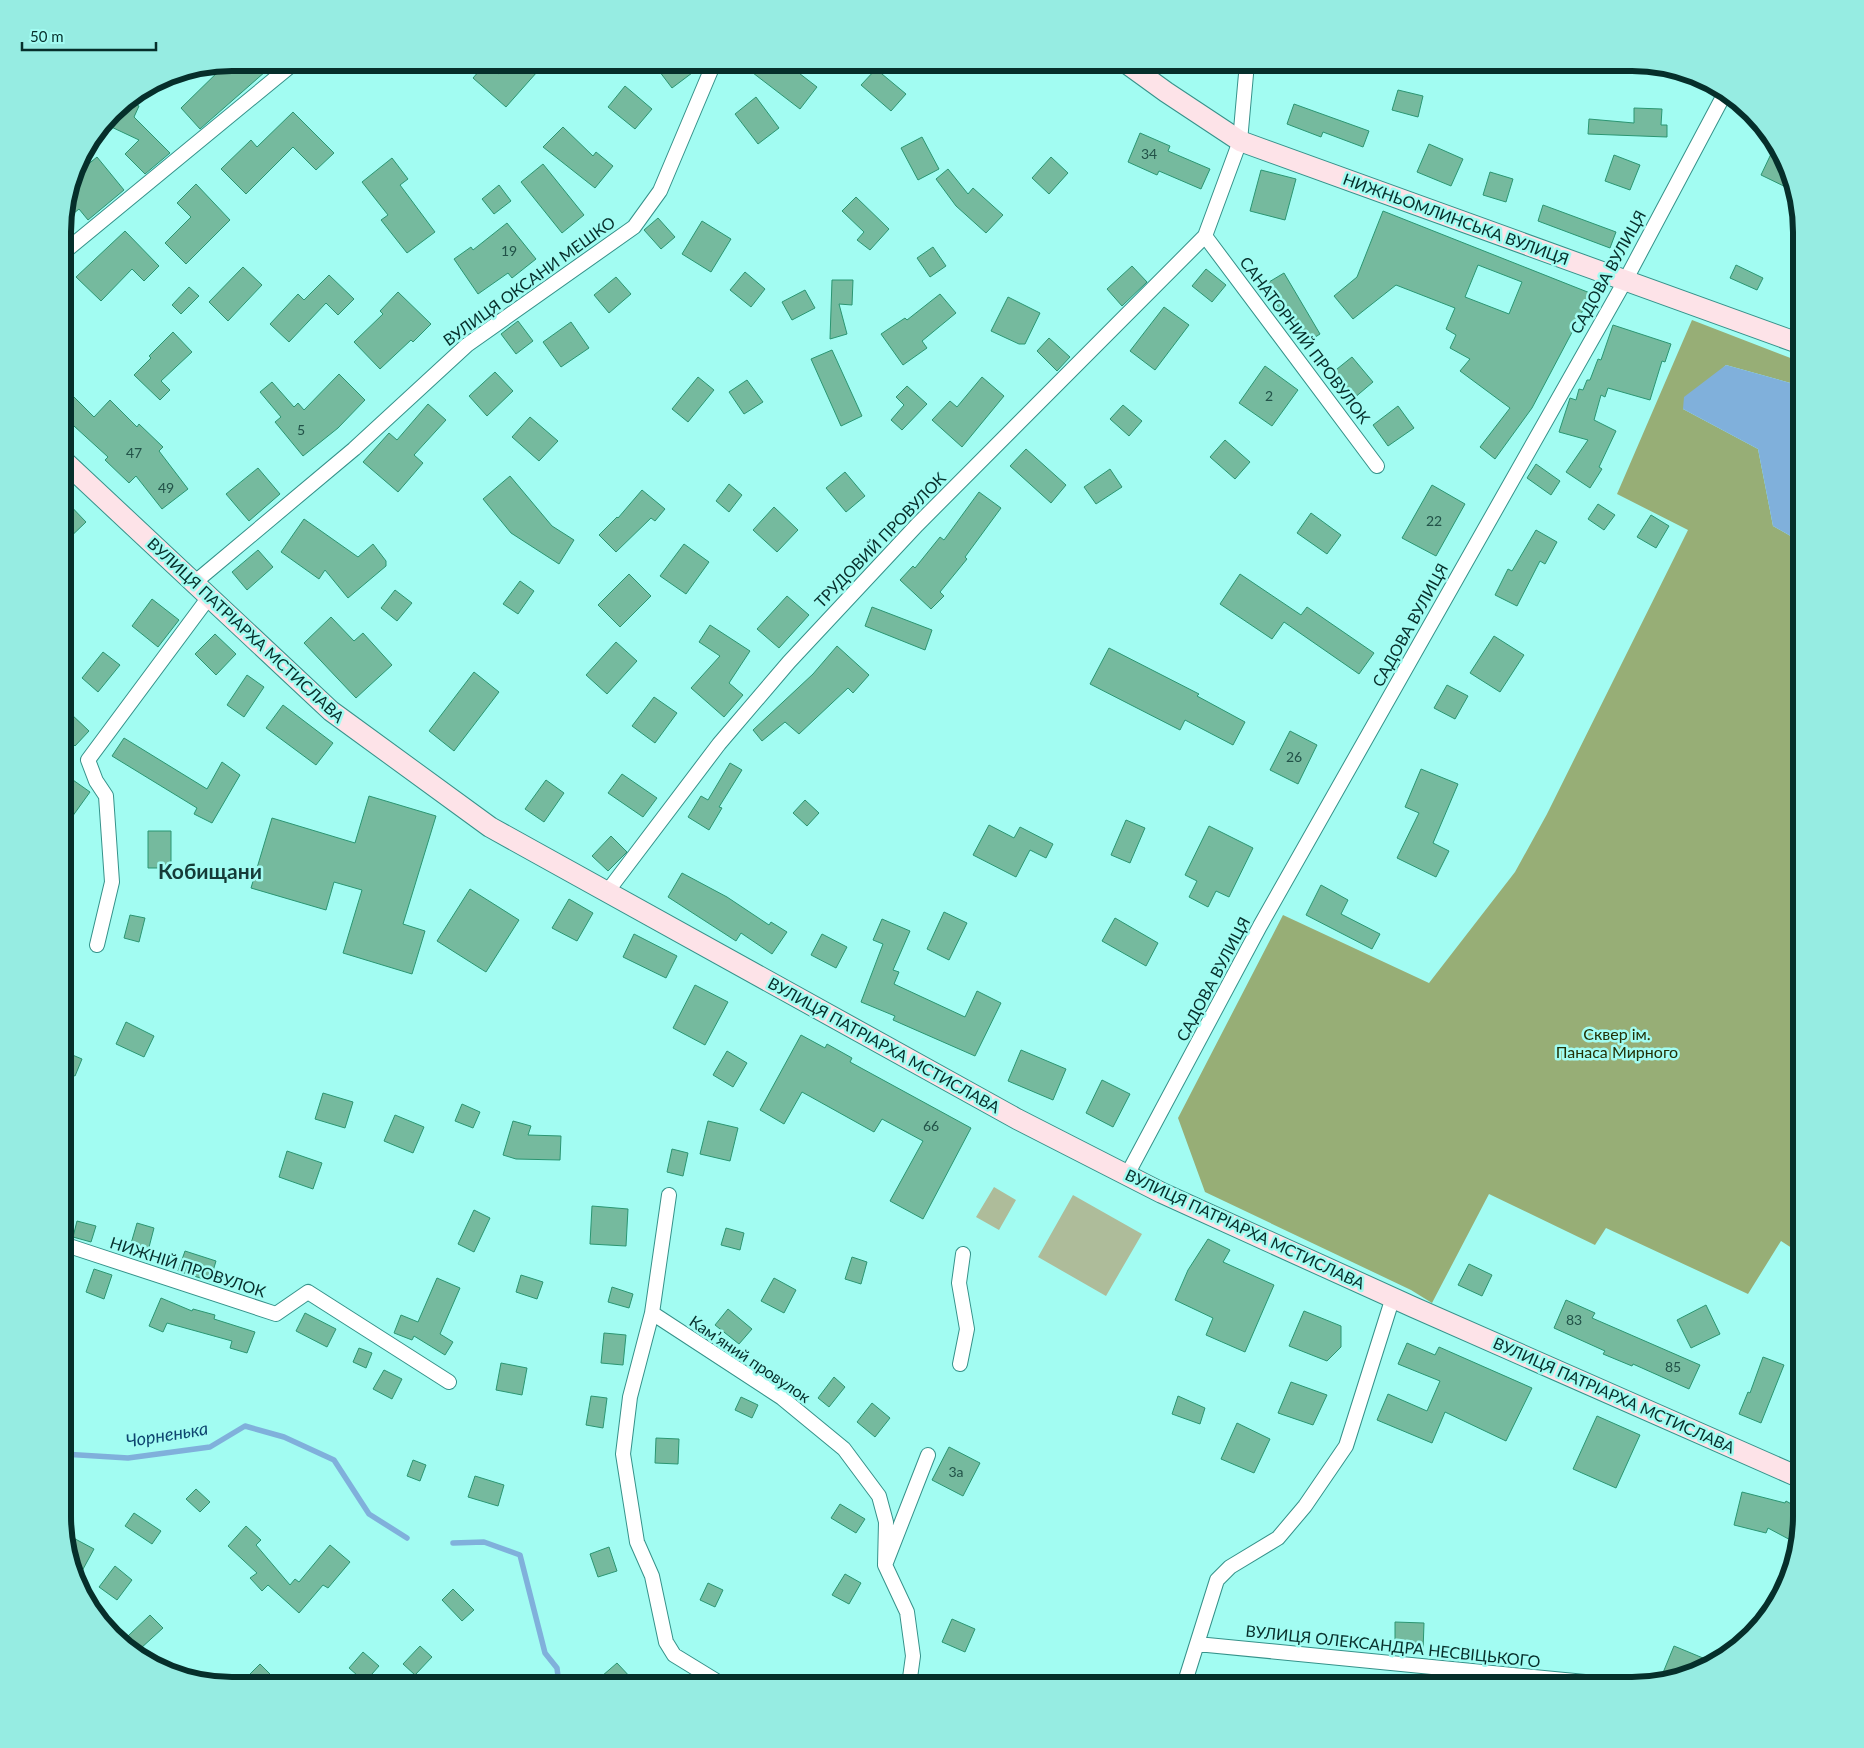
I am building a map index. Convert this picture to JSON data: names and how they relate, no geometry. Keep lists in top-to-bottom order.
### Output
{
  "streets": {
    "main road": ["НИЖНЬОМЛИНСЬКА ВУЛИЦЯ", "ВУЛИЦЯ ПАТРІАРХА МСТИСЛАВА"],
    "street": [
      "САДОВА ВУЛИЦЯ",
      "ВУЛИЦЯ ОКСАНИ МЕШКО",
      "САНАТОРНИЙ ПРОВУЛОК",
      "ТРУДОВИЙ ПРОВУЛОК",
      "НИЖНІЙ ПРОВУЛОК",
      "Камʼяний провулок",
      "ВУЛИЦЯ ОЛЕКСАНДРА НЕСВІЦЬКОГО"
    ]
  },
  "crossings": [
    ["НИЖНЬОМЛИНСЬКА ВУЛИЦЯ", "САДОВА ВУЛИЦЯ"],
    ["САДОВА ВУЛИЦЯ", "ВУЛИЦЯ ПАТРІАРХА МСТИСЛАВА"],
    ["ВУЛИЦЯ ОКСАНИ МЕШКО", "ВУЛИЦЯ ПАТРІАРХА МСТИСЛАВА"],
    ["САНАТОРНИЙ ПРОВУЛОК", "ТРУДОВИЙ ПРОВУЛОК"],
    ["ТРУДОВИЙ ПРОВУЛОК", "ВУЛИЦЯ ПАТРІАРХА МСТИСЛАВА"]
  ],
  "districts": ["Кобищани"],
  "water": ["Чорненька"],
  "parks": ["Сквер ім. Панаса Мирного"],
  "house_numbers": [
    "34",
    "19",
    "2",
    "5",
    "47",
    "49",
    "22",
    "26",
    "66",
    "83",
    "85",
    "3а"
  ],
  "scale_bar": "50 m"
}
